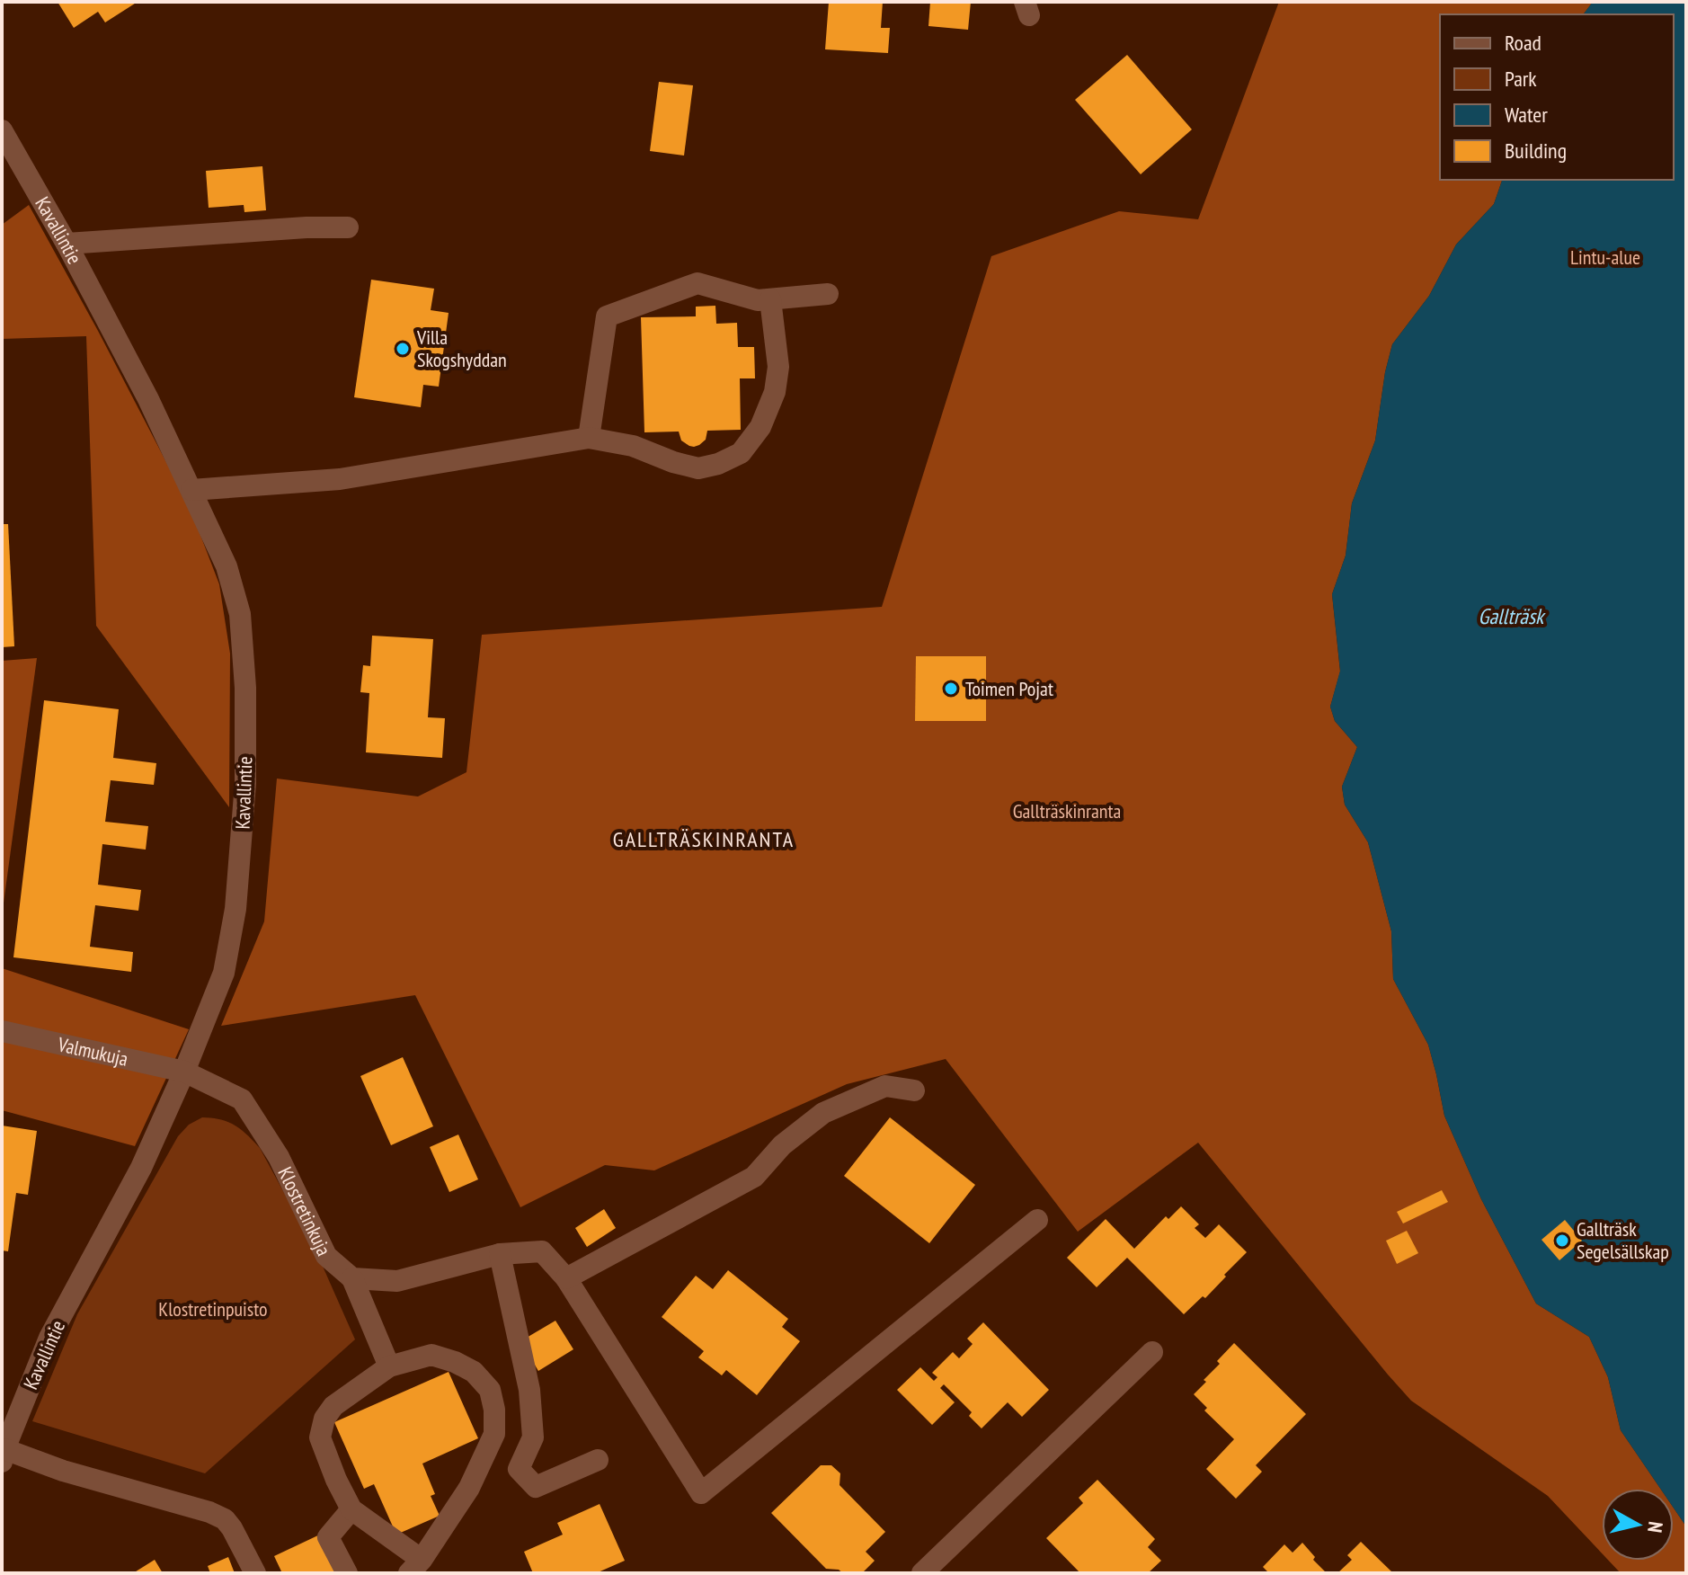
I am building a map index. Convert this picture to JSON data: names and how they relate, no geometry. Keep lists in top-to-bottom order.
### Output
{
  "streets": {
    "street": ["Kavallintie", "Valmukuja", "Klostretinkuja"]
  },
  "crossings": [
    ["Kavallintie", "Valmukuja"],
    ["Kavallintie", "Klostretinkuja"],
    ["Valmukuja", "Klostretinkuja"]
  ],
  "districts": ["GALLTRÄSKINRANTA"],
  "water": ["Gallträsk"],
  "parks": ["Lintu-alue", "Gallträskinranta", "Klostretinpuisto"],
  "places": ["Villa Skogshyddan", "Toimen Pojat", "Gallträsk Segelsällskap"],
  "legend": [
    "Road",
    "Park",
    "Water",
    "Building"
  ],
  "north": "right"
}
